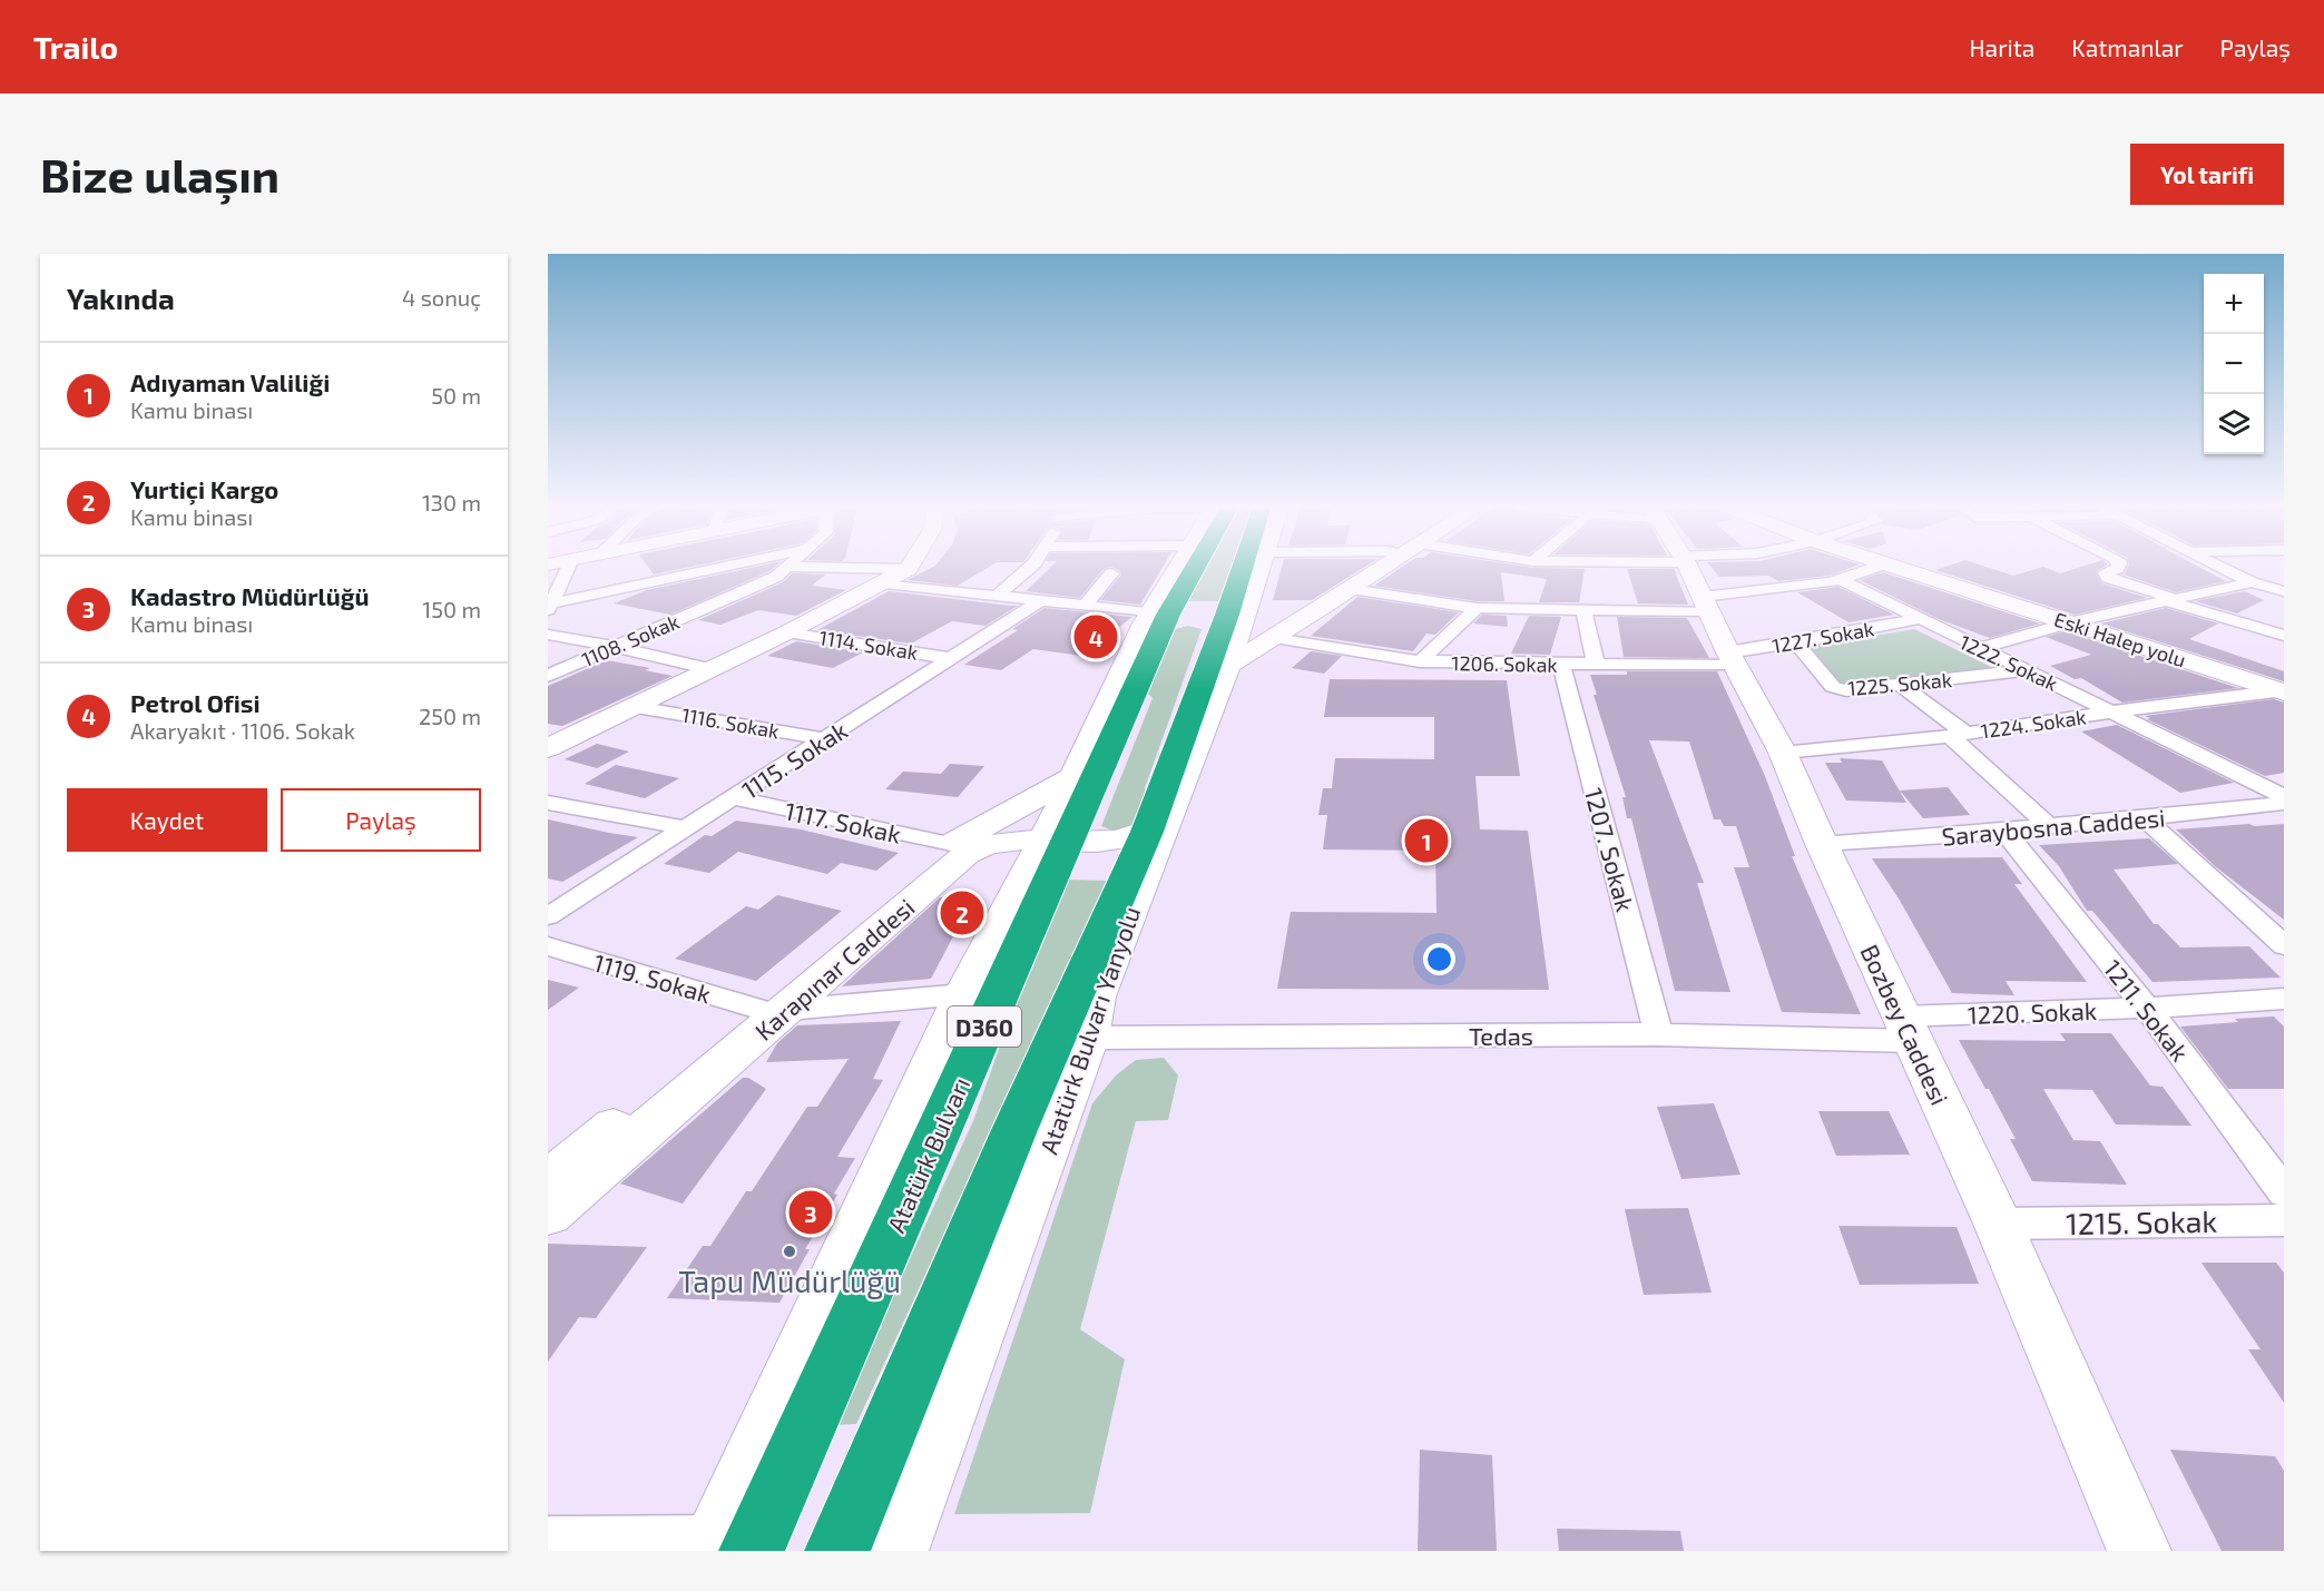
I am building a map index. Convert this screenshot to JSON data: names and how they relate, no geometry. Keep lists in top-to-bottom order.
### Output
{
  "streets": {
    "highway": ["D360", "Atatürk Bulvarı"],
    "street": [
      "1227. Sokak",
      "Eski Halep yolu",
      "1108. Sokak",
      "1114. Sokak",
      "1222. Sokak",
      "1206. Sokak",
      "1225. Sokak",
      "1116. Sokak",
      "1224. Sokak",
      "1115. Sokak",
      "1117. Sokak",
      "Saraybosna Caddesi",
      "1207. Sokak",
      "Karapınar Caddesi",
      "1119. Sokak",
      "1211. Sokak",
      "1220. Sokak",
      "Bozbey Caddesi",
      "Atatürk Bulvarı Yanyolu",
      "Tedas",
      "1215. Sokak"
    ]
  },
  "crossings": [
    ["1227. Sokak", "1222. Sokak"],
    ["1227. Sokak", "1206. Sokak"],
    ["1227. Sokak", "1225. Sokak"],
    ["1227. Sokak", "Bozbey Caddesi"],
    ["Eski Halep yolu", "1224. Sokak"],
    ["1114. Sokak", "1115. Sokak"],
    ["1222. Sokak", "1225. Sokak"],
    ["1222. Sokak", "1224. Sokak"],
    ["1206. Sokak", "1115. Sokak"],
    ["1206. Sokak", "1207. Sokak"],
    ["1206. Sokak", "Bozbey Caddesi"],
    ["1206. Sokak", "Atatürk Bulvarı Yanyolu"],
    ["1206. Sokak", "Atatürk Bulvarı"],
    ["1116. Sokak", "1115. Sokak"],
    ["1224. Sokak", "Bozbey Caddesi"],
    ["1115. Sokak", "1117. Sokak"],
    ["1117. Sokak", "Karapınar Caddesi"],
    ["Saraybosna Caddesi", "1211. Sokak"],
    ["Saraybosna Caddesi", "Bozbey Caddesi"],
    ["1207. Sokak", "Tedas"],
    ["Karapınar Caddesi", "1119. Sokak"],
    ["Karapınar Caddesi", "Atatürk Bulvarı Yanyolu"],
    ["Karapınar Caddesi", "Atatürk Bulvarı"],
    ["1211. Sokak", "1220. Sokak"],
    ["1220. Sokak", "Bozbey Caddesi"],
    ["1220. Sokak", "Tedas"],
    ["Bozbey Caddesi", "Tedas"],
    ["Bozbey Caddesi", "1215. Sokak"],
    ["Atatürk Bulvarı Yanyolu", "Tedas"],
    ["Atatürk Bulvarı Yanyolu", "Atatürk Bulvarı"]
  ],
  "places": ["Tapu Müdürlüğü"],
  "page": {
    "header": "Trailo",
    "nav": ["Harita", "Katmanlar", "Paylaş"],
    "buttons": [
      "Yol tarifi",
      ["Kaydet", "Paylaş"]
    ],
    "title": "Bize ulaşın",
    "heading": ["Yakında", "4 sonuç"],
    "map_buttons": ["+", "−"],
    "list": [
      {
        "mark": "1",
        "name": "Adıyaman Valiliği",
        "note": "Kamu binası",
        "value": "50 m"
      },
      {
        "mark": "2",
        "name": "Yurtiçi Kargo",
        "note": "Kamu binası",
        "value": "130 m"
      },
      {
        "mark": "3",
        "name": "Kadastro Müdürlüğü",
        "note": "Kamu binası",
        "value": "150 m"
      },
      {
        "mark": "4",
        "name": "Petrol Ofisi",
        "note": "Akaryakıt · 1106. Sokak",
        "value": "250 m"
      }
    ],
    "pins": [
      "4",
      "1",
      "2",
      "3"
    ]
  }
}
